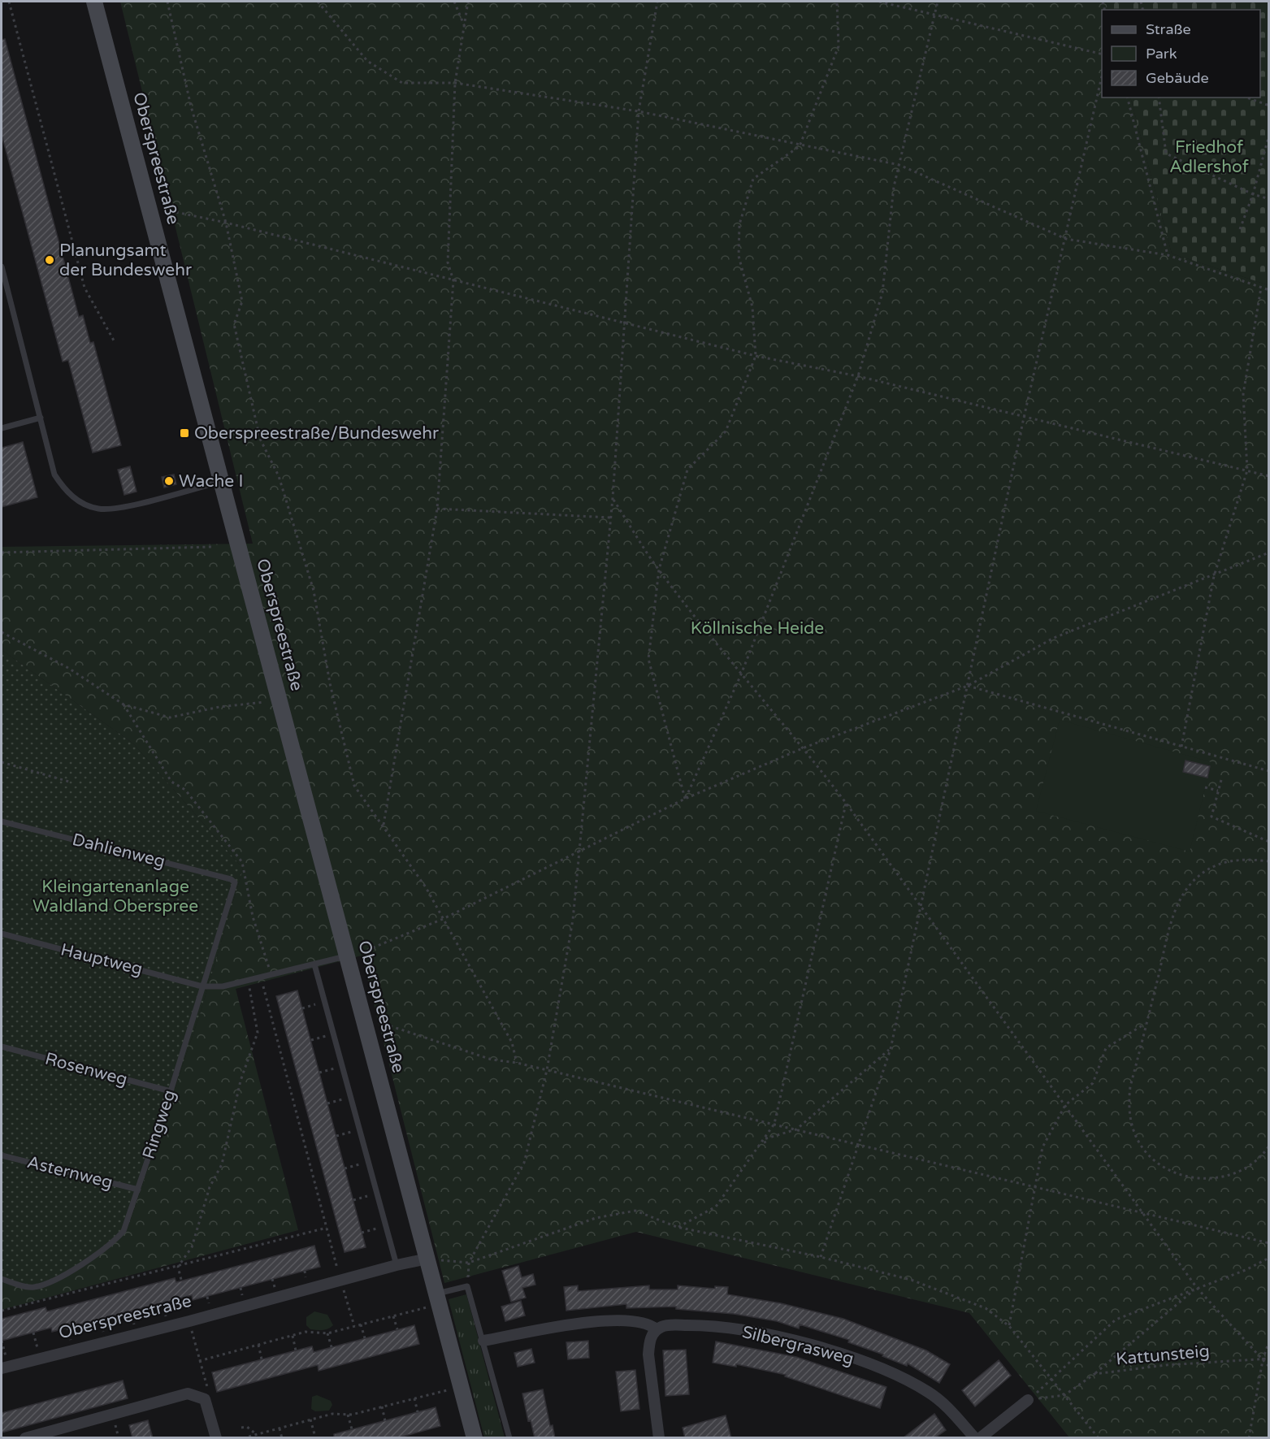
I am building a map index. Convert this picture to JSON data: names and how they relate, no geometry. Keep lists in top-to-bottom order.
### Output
{
  "streets": {
    "main road": ["Oberspreestraße"],
    "street": ["Silbergrasweg"],
    "lane": [
      "Dahlienweg",
      "Hauptweg",
      "Rosenweg",
      "Ringweg",
      "Asternweg"
    ],
    "path": ["Kattunsteig"]
  },
  "crossings": [
    ["Oberspreestraße", "Hauptweg"],
    ["Dahlienweg", "Ringweg"],
    ["Hauptweg", "Ringweg"],
    ["Rosenweg", "Ringweg"],
    ["Ringweg", "Asternweg"]
  ],
  "parks": ["Friedhof Adlershof", "Köllnische Heide", "Kleingartenanlage Waldland Oberspree"],
  "places": {
    "other": ["Planungsamt der Bundeswehr", "Wache I"],
    "transit": ["Oberspreestraße/Bundeswehr"]
  },
  "legend": ["Straße", "Park", "Gebäude"]
}
